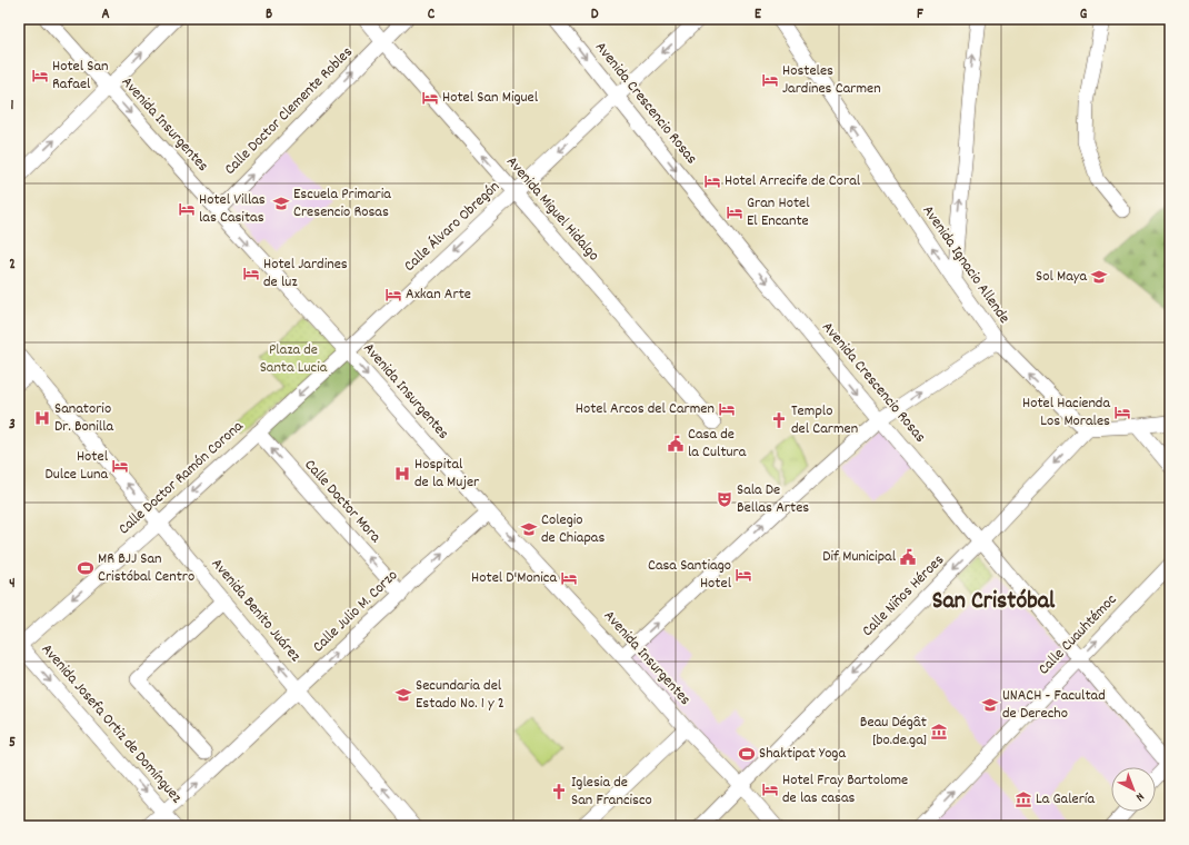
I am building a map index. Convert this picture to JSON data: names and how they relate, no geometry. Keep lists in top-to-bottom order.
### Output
{
  "streets": {
    "street": [
      "Avenida Crescencio Rosas",
      "Calle Doctor Clemente Robles",
      "Avenida Insurgentes",
      "Avenida Miguel Hidalgo",
      "Calle Álvaro Obregón",
      "Avenida Ignacio Allende",
      "Calle Doctor Ramón Corona",
      "Calle Doctor Mora",
      "Calle Niños Héroes",
      "Avenida Benito Juárez",
      "Calle Julio M. Corzo",
      "Calle Cuauhtémoc",
      "Avenida Josefa Ortiz de Domínguez"
    ]
  },
  "crossings": [
    ["Avenida Crescencio Rosas", "Calle Álvaro Obregón"],
    ["Avenida Crescencio Rosas", "Calle Niños Héroes"],
    ["Avenida Crescencio Rosas", "Calle Cuauhtémoc"],
    ["Calle Doctor Clemente Robles", "Avenida Insurgentes"],
    ["Calle Doctor Clemente Robles", "Avenida Miguel Hidalgo"],
    ["Avenida Insurgentes", "Calle Álvaro Obregón"],
    ["Avenida Insurgentes", "Calle Doctor Ramón Corona"],
    ["Avenida Insurgentes", "Calle Niños Héroes"],
    ["Avenida Insurgentes", "Calle Julio M. Corzo"],
    ["Avenida Miguel Hidalgo", "Calle Álvaro Obregón"],
    ["Calle Álvaro Obregón", "Calle Doctor Ramón Corona"],
    ["Avenida Ignacio Allende", "Calle Niños Héroes"],
    ["Calle Doctor Ramón Corona", "Calle Doctor Mora"],
    ["Calle Doctor Ramón Corona", "Avenida Benito Juárez"],
    ["Calle Doctor Ramón Corona", "Avenida Josefa Ortiz de Domínguez"],
    ["Calle Doctor Mora", "Calle Julio M. Corzo"],
    ["Avenida Benito Juárez", "Calle Julio M. Corzo"],
    ["Calle Julio M. Corzo", "Avenida Josefa Ortiz de Domínguez"]
  ],
  "one_way": [
    "Avenida Crescencio Rosas",
    "Calle Doctor Clemente Robles",
    "Avenida Insurgentes",
    "Avenida Miguel Hidalgo",
    "Calle Álvaro Obregón",
    "Avenida Ignacio Allende",
    "Calle Doctor Ramón Corona",
    "Calle Doctor Mora",
    "Calle Niños Héroes",
    "Avenida Benito Juárez",
    "Calle Julio M. Corzo",
    "Calle Cuauhtémoc",
    "Avenida Josefa Ortiz de Domínguez"
  ],
  "districts": ["San Cristóbal"],
  "parks": ["Plaza de Santa Lucia"],
  "places": {
    "hotel": [
      "Hotel San Rafael",
      "Hosteles Jardines Carmen",
      "Hotel San Miguel",
      "Hotel Arrecife de Coral",
      "Hotel Villas las Casitas",
      "Gran Hotel El Encante",
      "Hotel Jardines de luz",
      "Axkan Arte",
      "Hotel Arcos del Carmen",
      "Hotel Hacienda Los Morales",
      "Hotel Dulce Luna",
      "Casa Santiago Hotel",
      "Hotel D'Monica",
      "Hotel Fray Bartolome de las casas"
    ],
    "school or university": [
      "Escuela Primaria Cresencio Rosas",
      "Sol Maya",
      "Colegio de Chiapas",
      "Secundaria del Estado No. 1 y 2",
      "UNACH - Facultad de Derecho"
    ],
    "hospital": ["Sanatorio Dr. Bonilla", "Hospital de la Mujer"],
    "church": ["Templo del Carmen", "Iglesia de San Francisco"],
    "public building": ["Casa de la Cultura", "Dif Municipal"],
    "theatre": ["Sala De Bellas Artes"],
    "sports": ["MR BJJ San Cristóbal Centro", "Shaktipat Yoga"],
    "museum": ["Beau Dégât [bo.de.ga]", "La Galería"]
  },
  "north": "bottom right",
  "grid": {
    "columns": [
      "A",
      "B",
      "C",
      "D",
      "E",
      "F",
      "G"
    ],
    "rows": [
      "1",
      "2",
      "3",
      "4",
      "5"
    ]
  }
}
